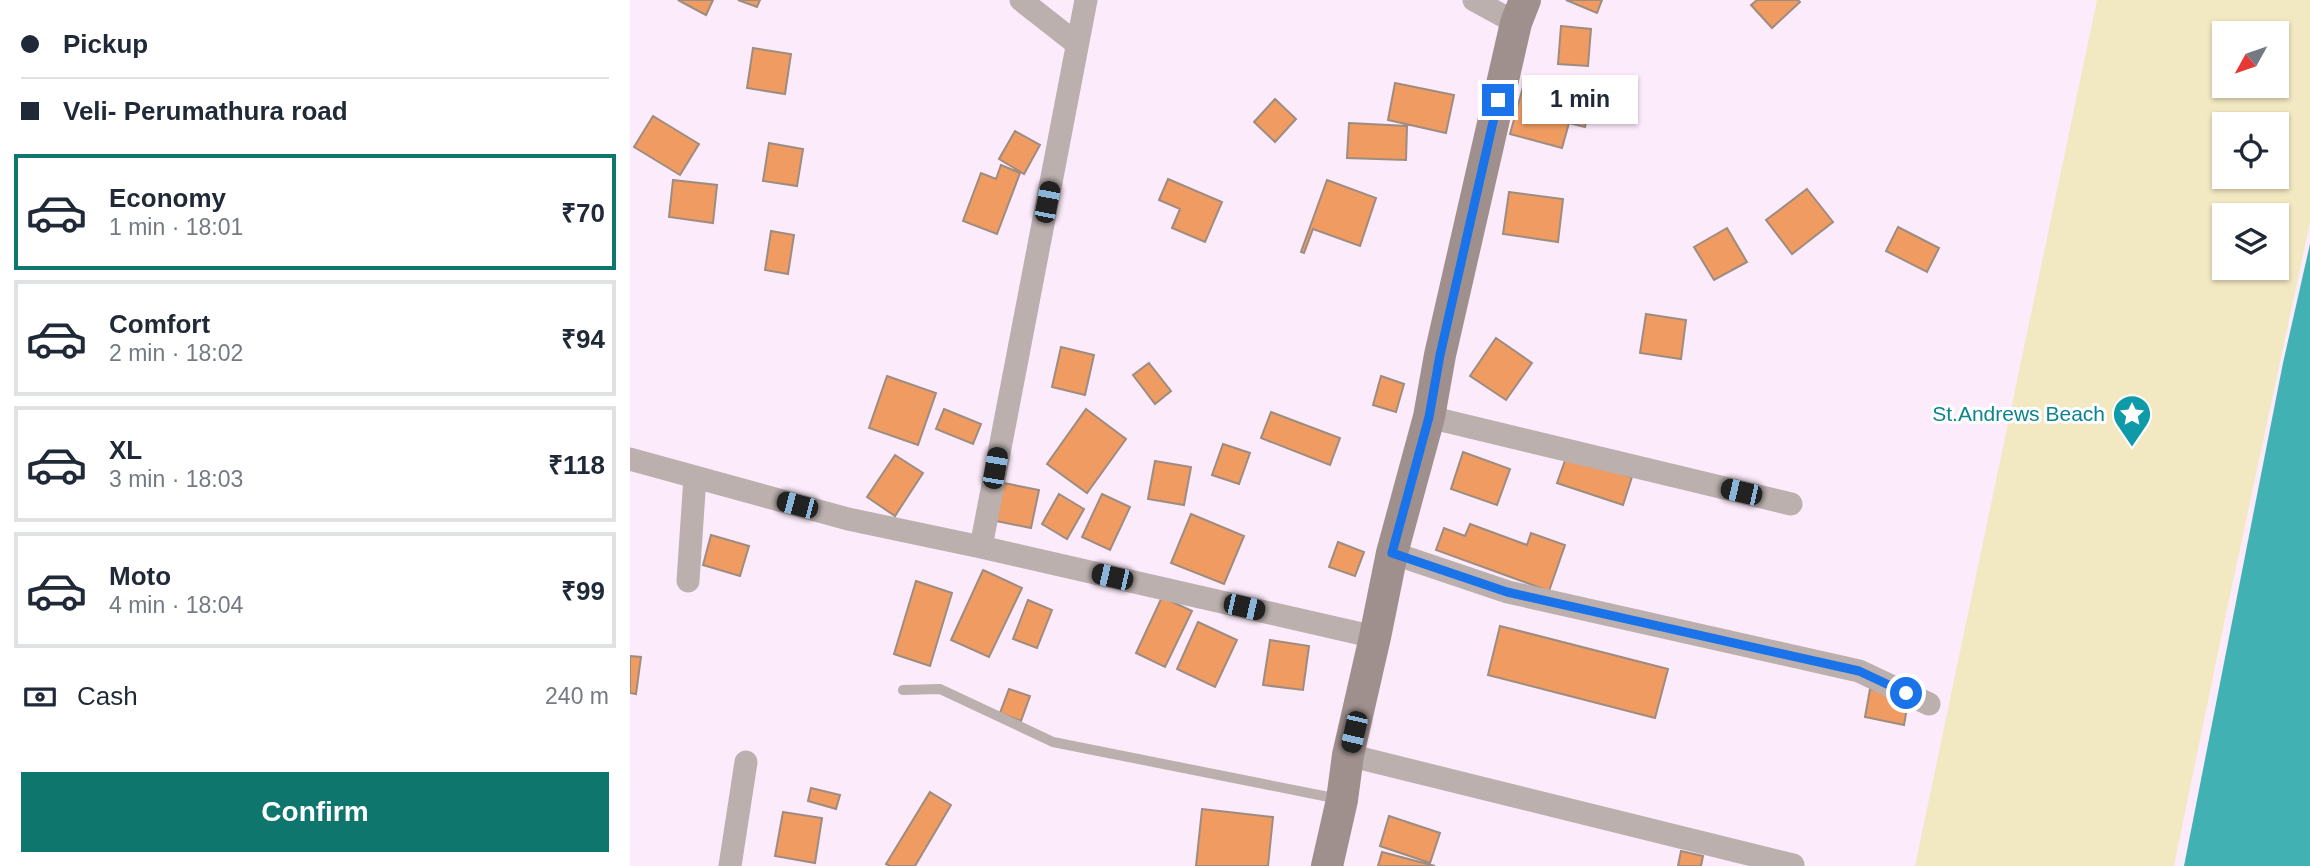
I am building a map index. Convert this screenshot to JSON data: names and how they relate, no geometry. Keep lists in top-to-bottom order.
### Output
{
  "places": {
    "place": ["St.Andrews Beach"]
  },
  "north": "bottom left",
  "page": {
    "banner": ["Pickup", "Veli- Perumathura road"],
    "bubble": "1 min",
    "list": [
      {
        "name": "Economy",
        "note": "1 min · 18:01",
        "value": "₹70"
      },
      {
        "name": "Comfort",
        "note": "2 min · 18:02",
        "value": "₹94"
      },
      {
        "name": "XL",
        "note": "3 min · 18:03",
        "value": "₹118"
      },
      {
        "name": "Moto",
        "note": "4 min · 18:04",
        "value": "₹99"
      }
    ],
    "pay": ["Cash", "240 m"],
    "buttons": "Confirm"
  }
}
